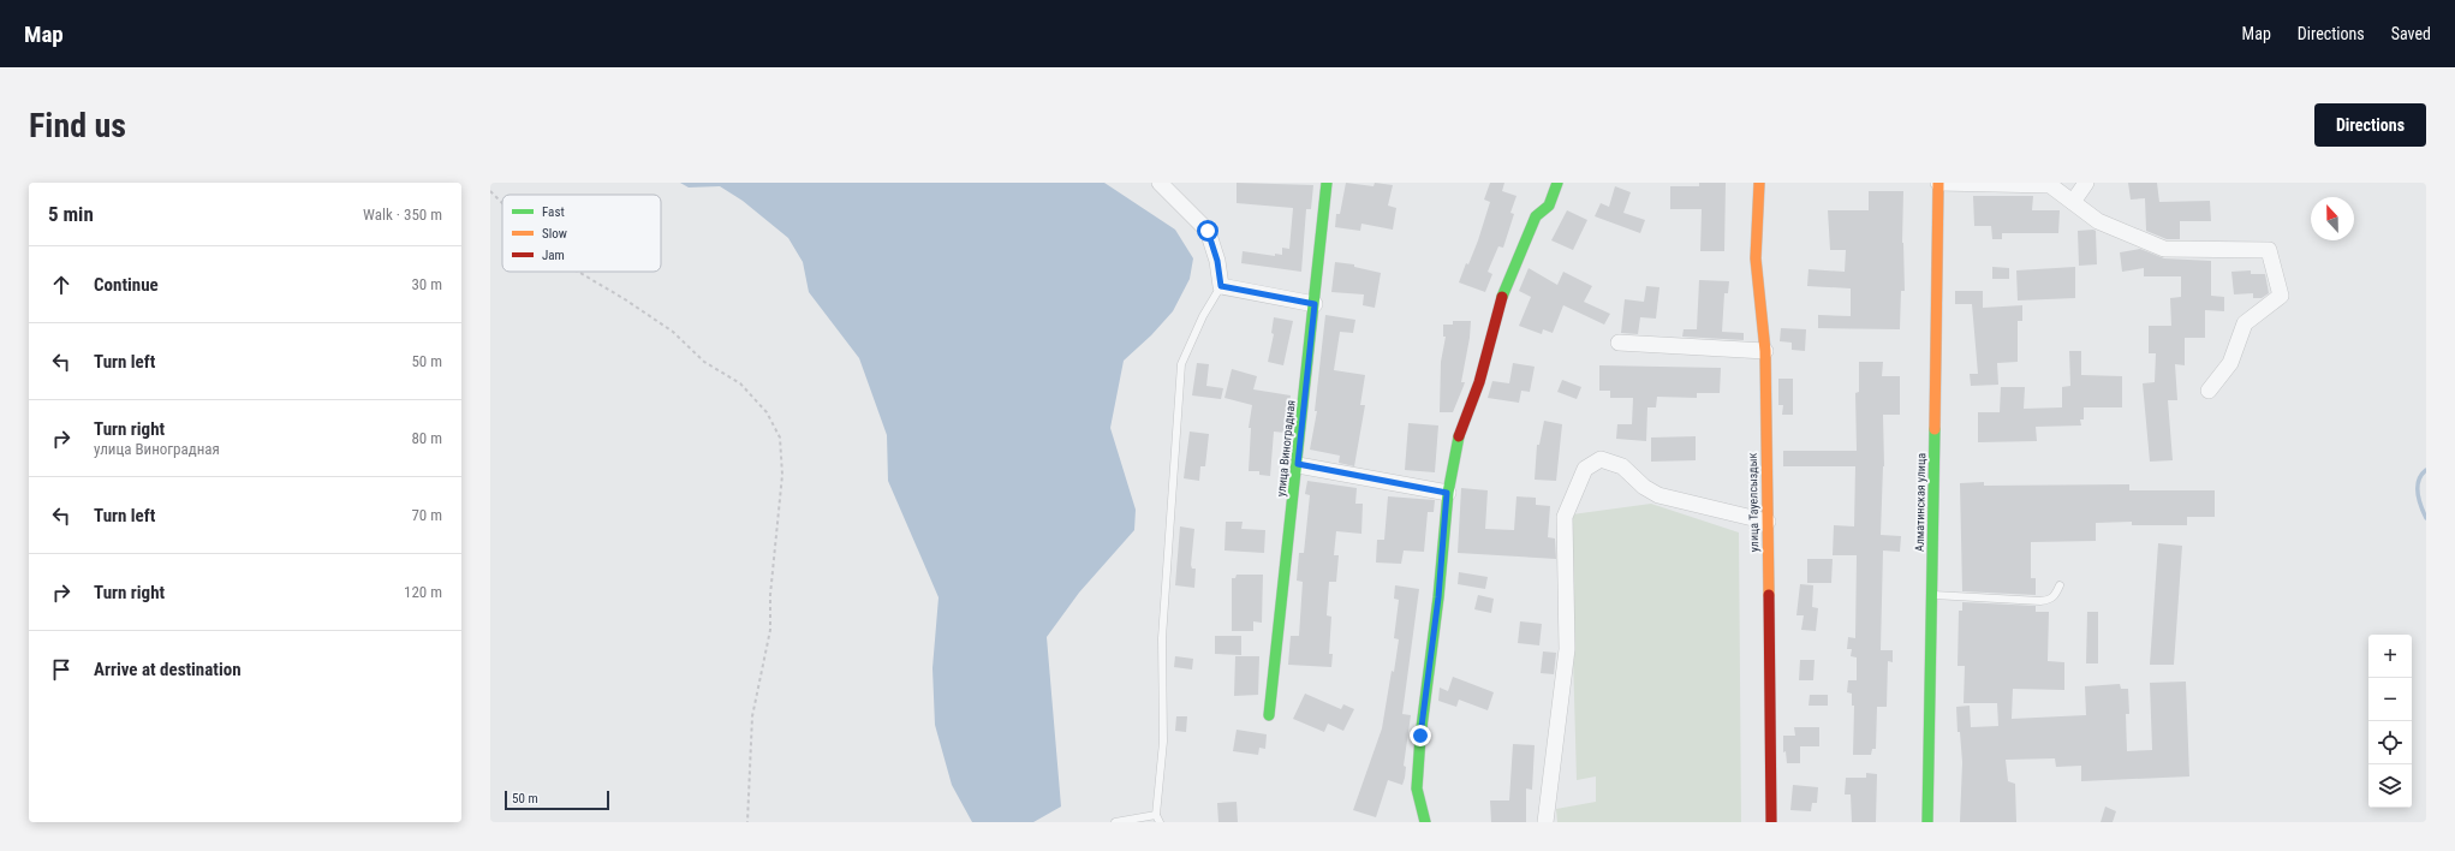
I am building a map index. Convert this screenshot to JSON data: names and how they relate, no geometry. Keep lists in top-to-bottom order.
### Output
{
  "streets": {
    "street": ["улица Виноградная", "улица Тауелсыздык", "Алматинская улица"]
  },
  "legend": ["Fast", "Slow", "Jam"],
  "scale_bar": "50 m",
  "north": "top",
  "page": {
    "header": "Map",
    "nav": ["Map", "Directions", "Saved"],
    "buttons": "Directions",
    "title": "Find us",
    "heading": ["5 min", "Walk · 350 m"],
    "list": [
      ["Continue", "30 m"],
      ["Turn left", "50 m"],
      ["Turn right", "улица Виноградная", "80 m"],
      ["Turn left", "70 m"],
      ["Turn right", "120 m"],
      "Arrive at destination"
    ],
    "map_buttons": ["+", "−"],
    "scale": "50 m"
  }
}
